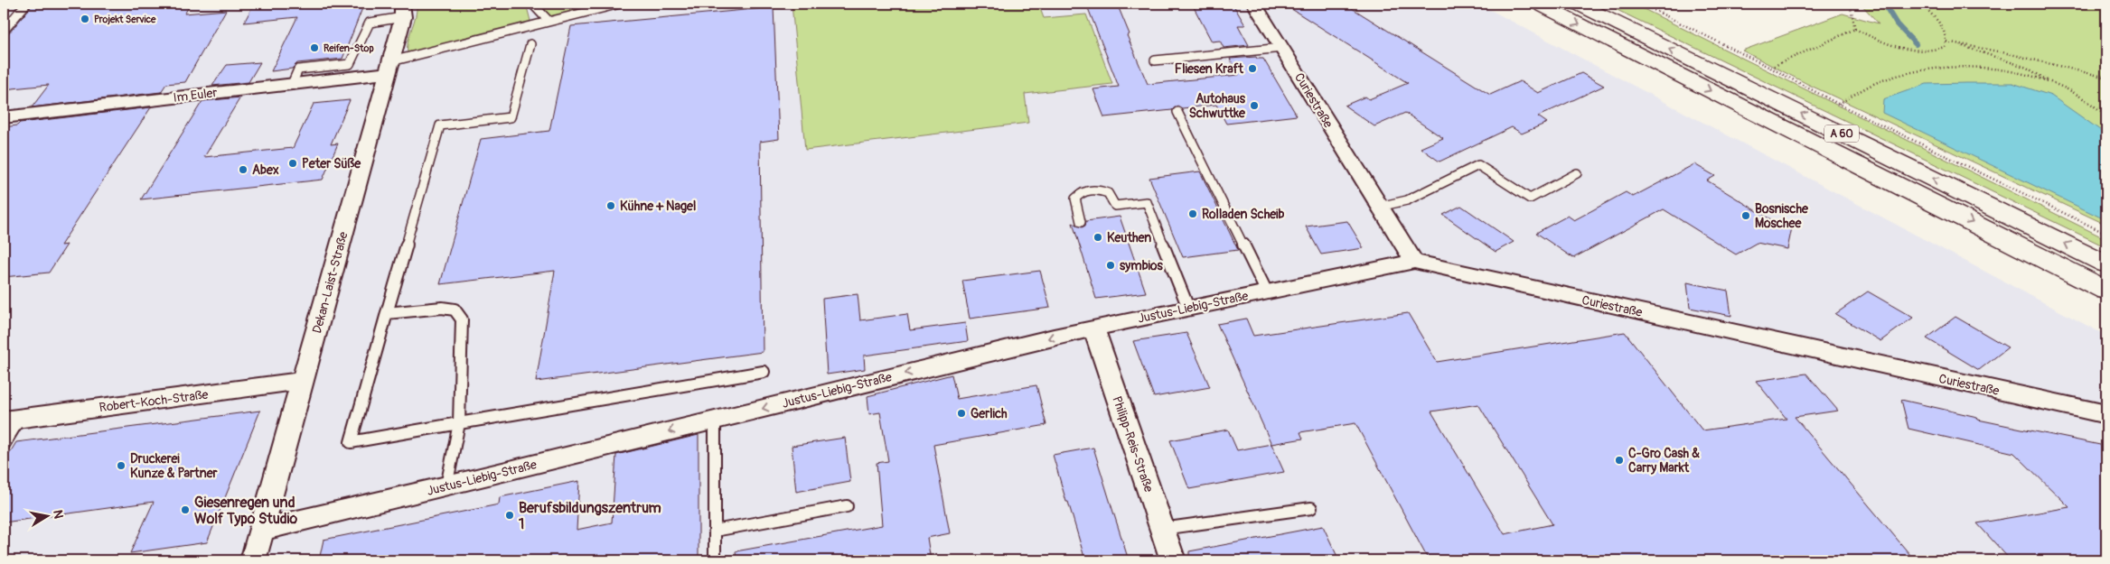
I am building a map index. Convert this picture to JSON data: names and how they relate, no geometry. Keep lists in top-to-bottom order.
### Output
{
  "streets": {
    "highway": ["A 60"],
    "street": [
      "Im Euler",
      "Curiestraße",
      "Dekan-Laist-Straße",
      "Justus-Liebig-Straße",
      "Robert-Koch-Straße",
      "Philipp-Reis-Straße"
    ]
  },
  "crossings": [
    ["Im Euler", "Dekan-Laist-Straße"],
    ["Curiestraße", "Justus-Liebig-Straße"],
    ["Dekan-Laist-Straße", "Justus-Liebig-Straße"],
    ["Dekan-Laist-Straße", "Robert-Koch-Straße"],
    ["Justus-Liebig-Straße", "Philipp-Reis-Straße"]
  ],
  "one_way": ["Justus-Liebig-Straße"],
  "places": [
    "Projekt Service",
    "Reifen-Stop",
    "Fliesen Kraft",
    "Autohaus Schwuttke",
    "Peter Süße",
    "Abex",
    "Kühne + Nagel",
    "Rolladen Scheib",
    "Bosnische Moschee",
    "Keuthen",
    "symbios",
    "Gerlich",
    "C-Gro Cash & Carry Markt",
    "Druckerei Kunze & Partner",
    "Giesenregen und Wolf Typo Studio",
    "Berufsbildungszentrum 1"
  ],
  "north": "right"
}
